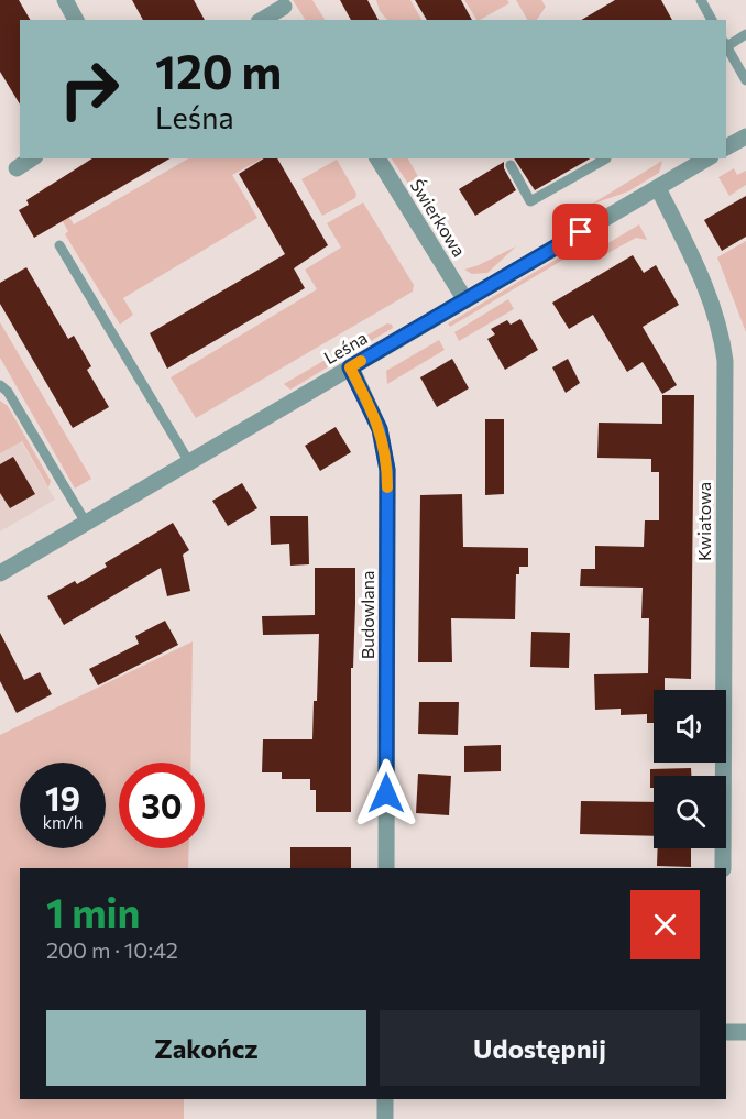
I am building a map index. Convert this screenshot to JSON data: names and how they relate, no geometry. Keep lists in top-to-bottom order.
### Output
{
  "streets": {
    "street": [
      "Świerkowa",
      "Leśna",
      "Kwiatowa",
      "Budowlana"
    ]
  },
  "crossings": [
    ["Świerkowa", "Leśna"],
    ["Leśna", "Kwiatowa"],
    ["Leśna", "Budowlana"]
  ],
  "page": {
    "turn": ["120 m", "Leśna"],
    "speed": "19 km/h",
    "limit": "30",
    "heading": ["1 min", "200 m · 10:42"],
    "buttons": ["Zakończ", "Udostępnij"]
  }
}
